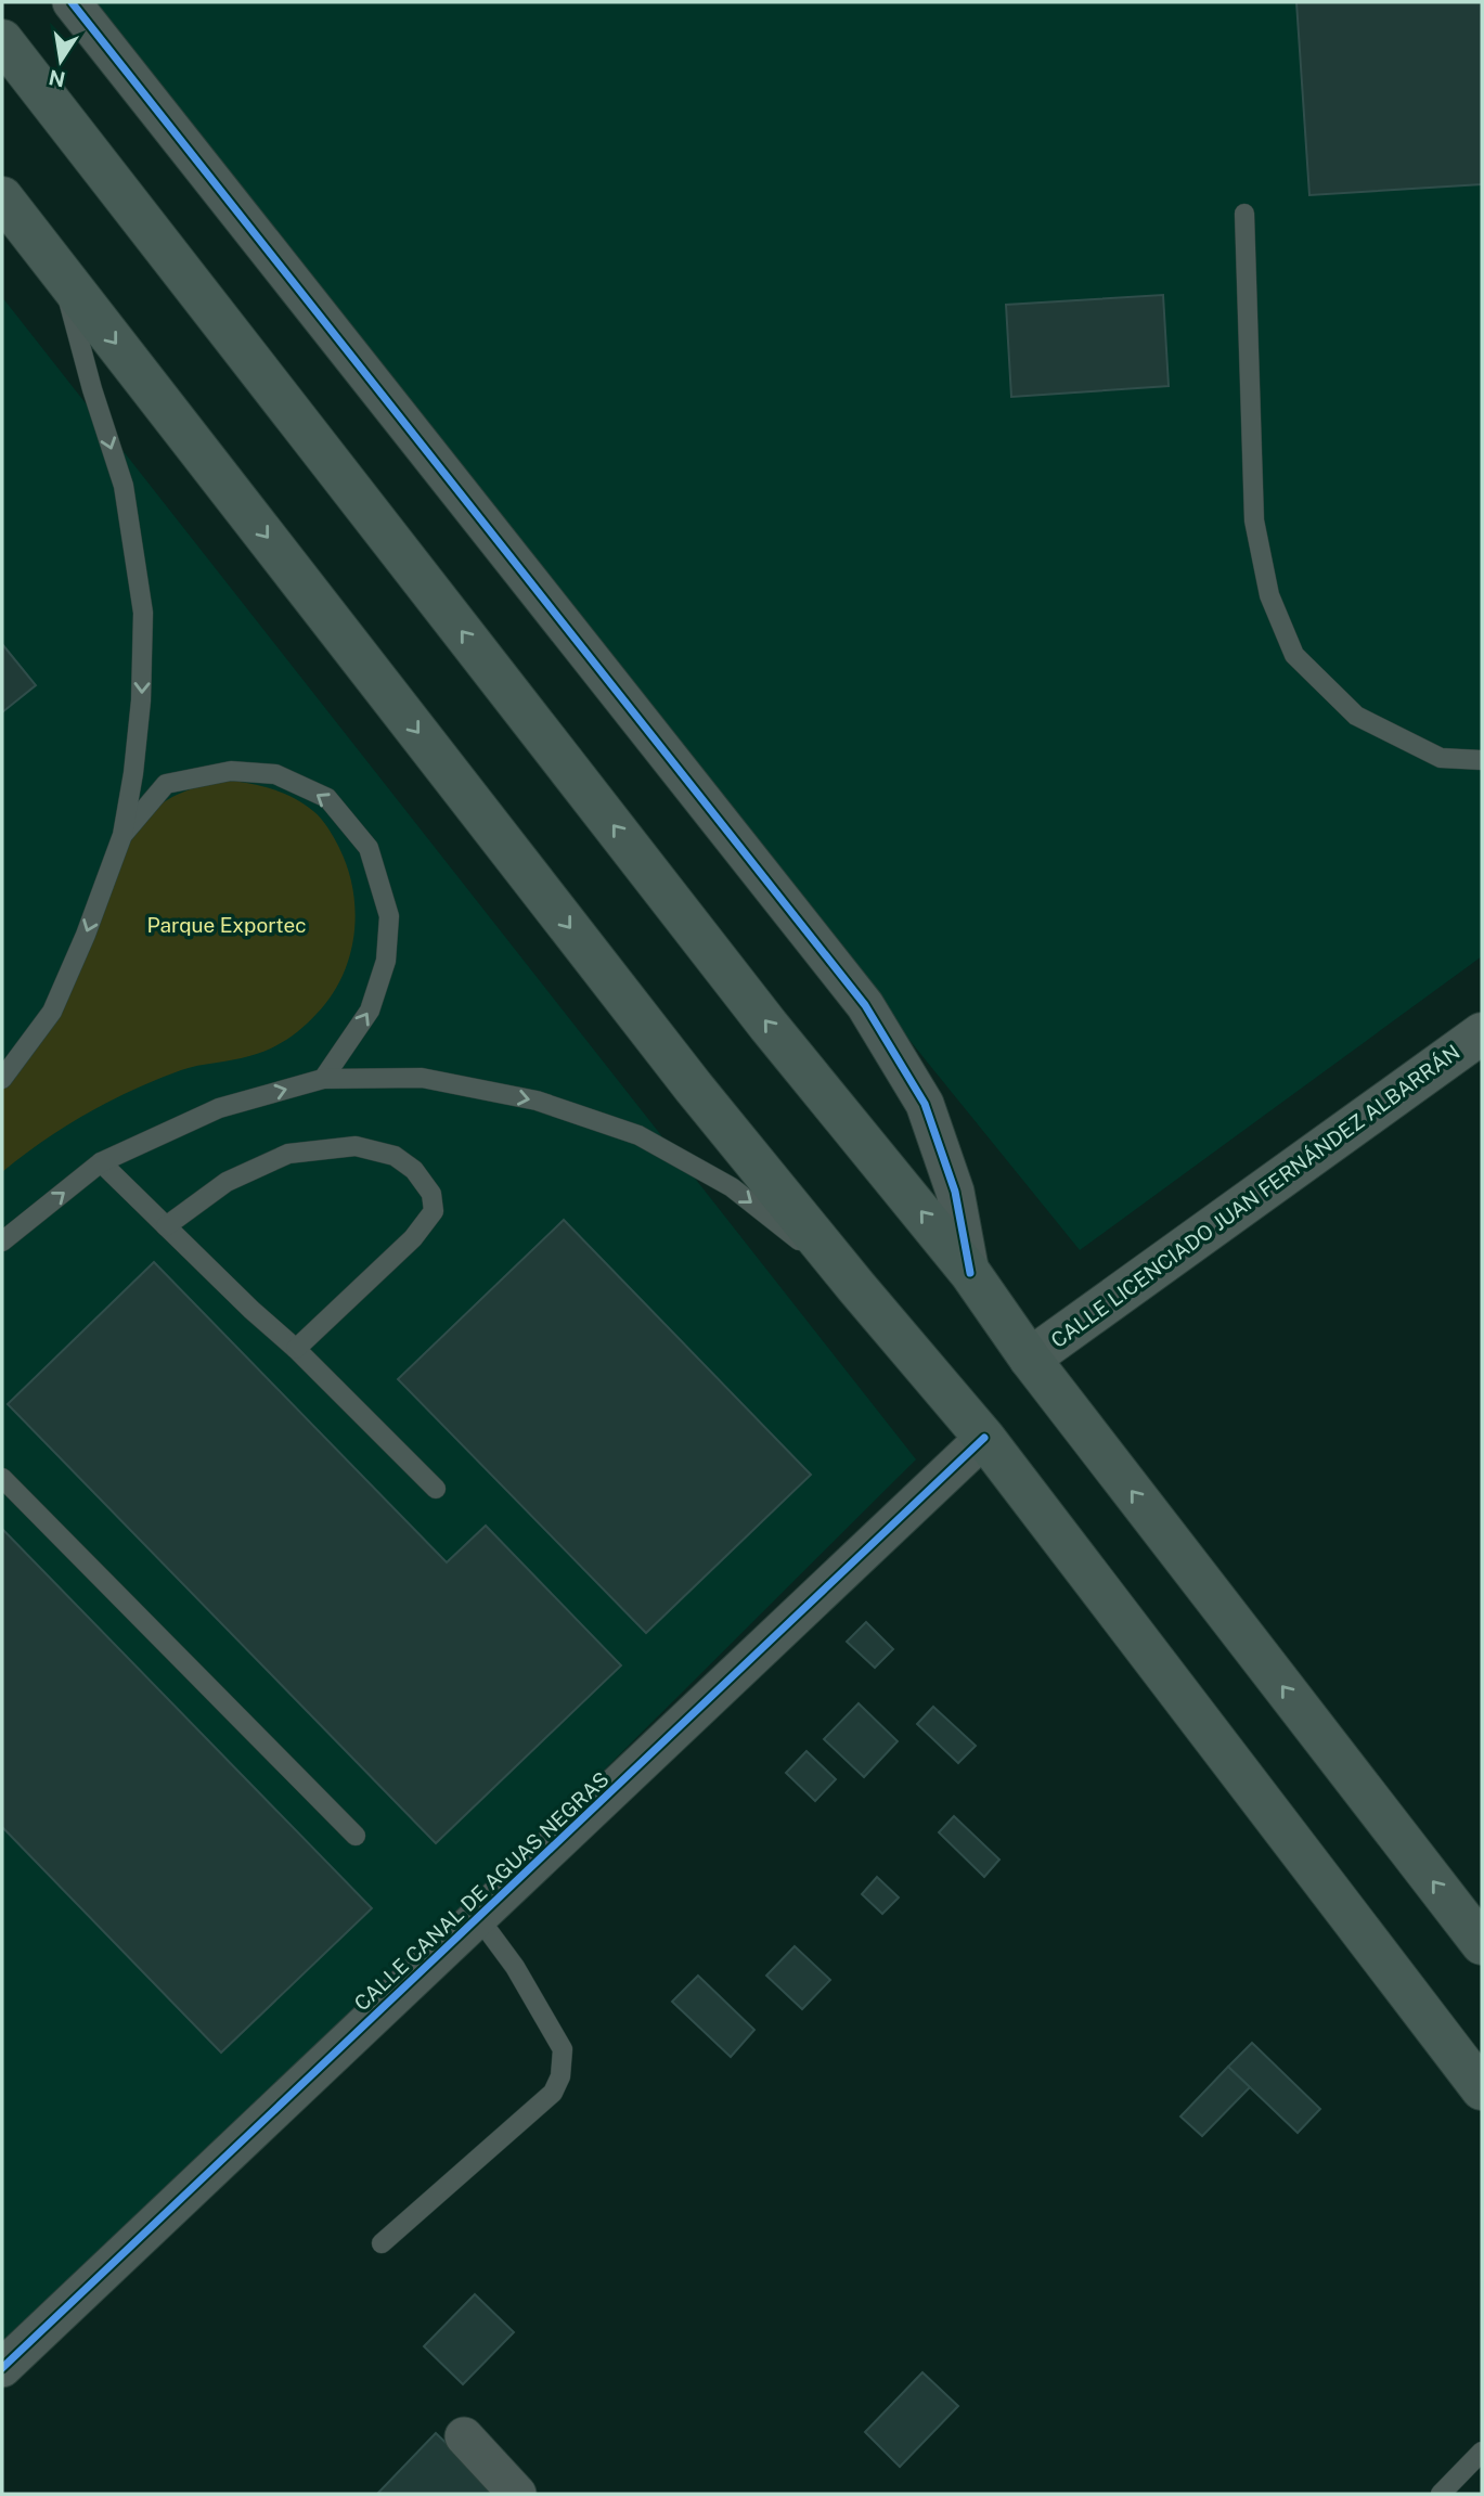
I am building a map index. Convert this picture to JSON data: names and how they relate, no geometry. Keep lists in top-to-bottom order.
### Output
{
  "streets": {
    "main road": ["CALLE LICENCIADO JUAN FERNÁNDEZ ALBARRÁN"],
    "street": ["CALLE CANAL DE AGUAS NEGRAS"]
  },
  "parks": ["Parque Exportec"],
  "north": "bottom"
}
